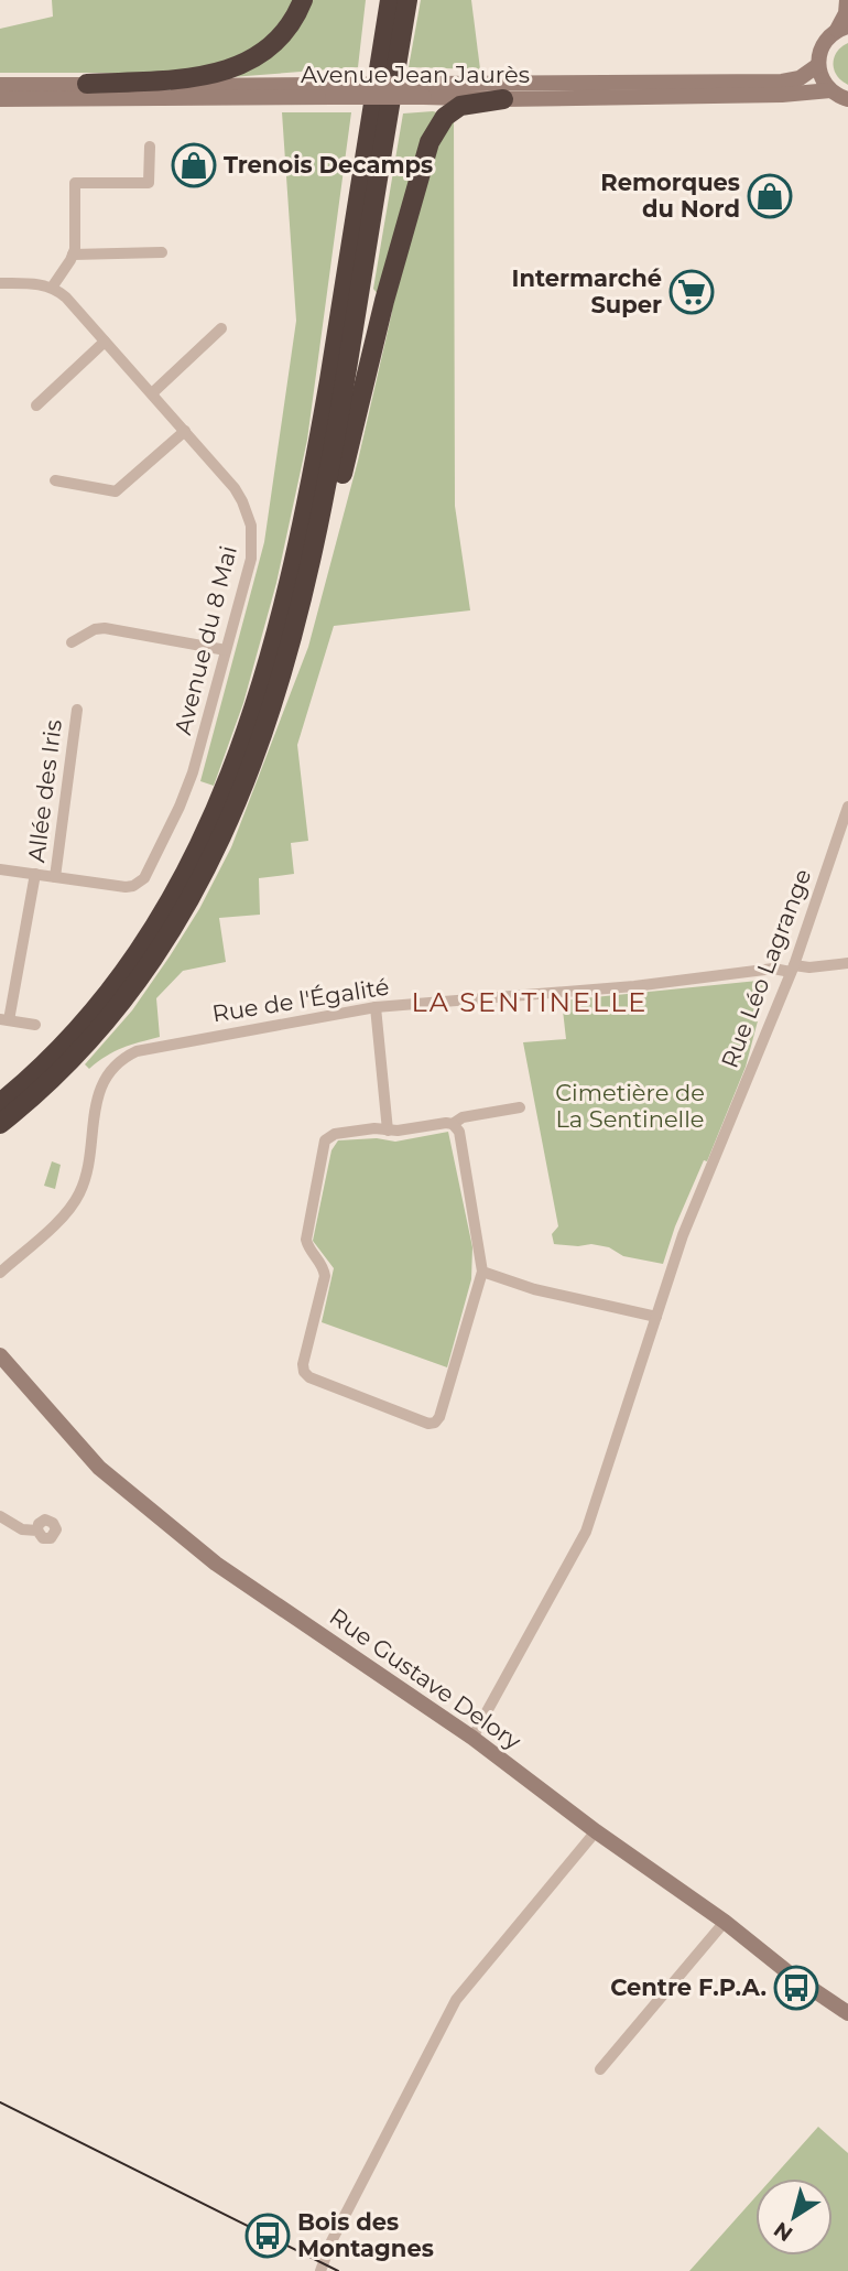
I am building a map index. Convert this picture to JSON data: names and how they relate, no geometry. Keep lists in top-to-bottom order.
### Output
{
  "streets": {
    "main road": ["Avenue Jean Jaurès", "Rue Gustave Delory"],
    "street": [
      "Avenue du 8 Mai",
      "Allée des Iris",
      "Rue Léo Lagrange",
      "Rue de l'Égalité"
    ]
  },
  "crossings": [
    ["Avenue du 8 Mai", "Allée des Iris"],
    ["Rue Léo Lagrange", "Rue de l'Égalité"],
    ["Rue Léo Lagrange", "Rue Gustave Delory"]
  ],
  "districts": ["LA SENTINELLE"],
  "parks": ["Cimetière de La Sentinelle"],
  "places": {
    "shop": ["Trenois Decamps", "Remorques du Nord"],
    "supermarket": ["Intermarché Super"],
    "bus stop": ["Centre F.P.A.", "Bois des Montagnes"]
  },
  "north": "bottom left"
}
